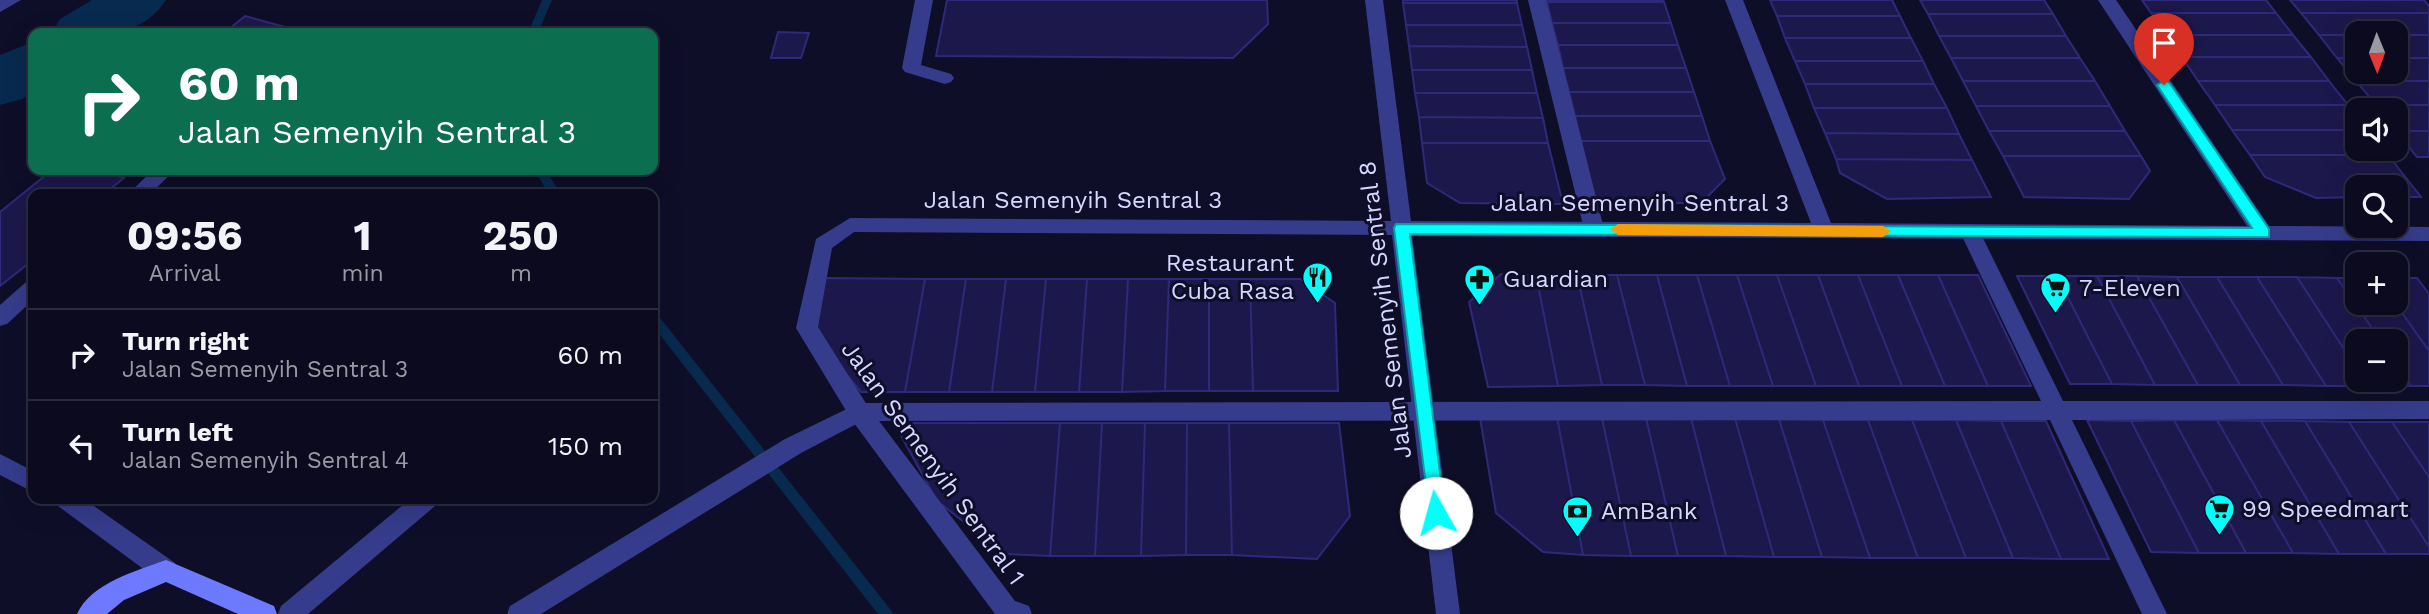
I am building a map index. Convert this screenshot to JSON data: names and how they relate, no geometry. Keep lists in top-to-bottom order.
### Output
{
  "streets": {
    "street": ["Jalan Semenyih Sentral 3", "Jalan Semenyih Sentral 8", "Jalan Semenyih Sentral 1"]
  },
  "crossings": [
    ["Jalan Semenyih Sentral 3", "Jalan Semenyih Sentral 8"],
    ["Jalan Semenyih Sentral 3", "Jalan Semenyih Sentral 1"]
  ],
  "places": {
    "restaurant": ["Restaurant Cuba Rasa"],
    "pharmacy": ["Guardian"],
    "supermarket": ["7-Eleven", "99 Speedmart"],
    "bank": ["AmBank"]
  },
  "north": "bottom",
  "page": {
    "map_buttons": ["+", "−"],
    "turn": ["60 m", "Jalan Semenyih Sentral 3"],
    "eta": [
      "09:56",
      "Arrival",
      "1",
      "min",
      "250",
      "m"
    ],
    "list": [
      {
        "name": "Turn right",
        "note": "Jalan Semenyih Sentral 3",
        "value": "60 m"
      },
      {
        "name": "Turn left",
        "note": "Jalan Semenyih Sentral 4",
        "value": "150 m"
      }
    ]
  }
}
